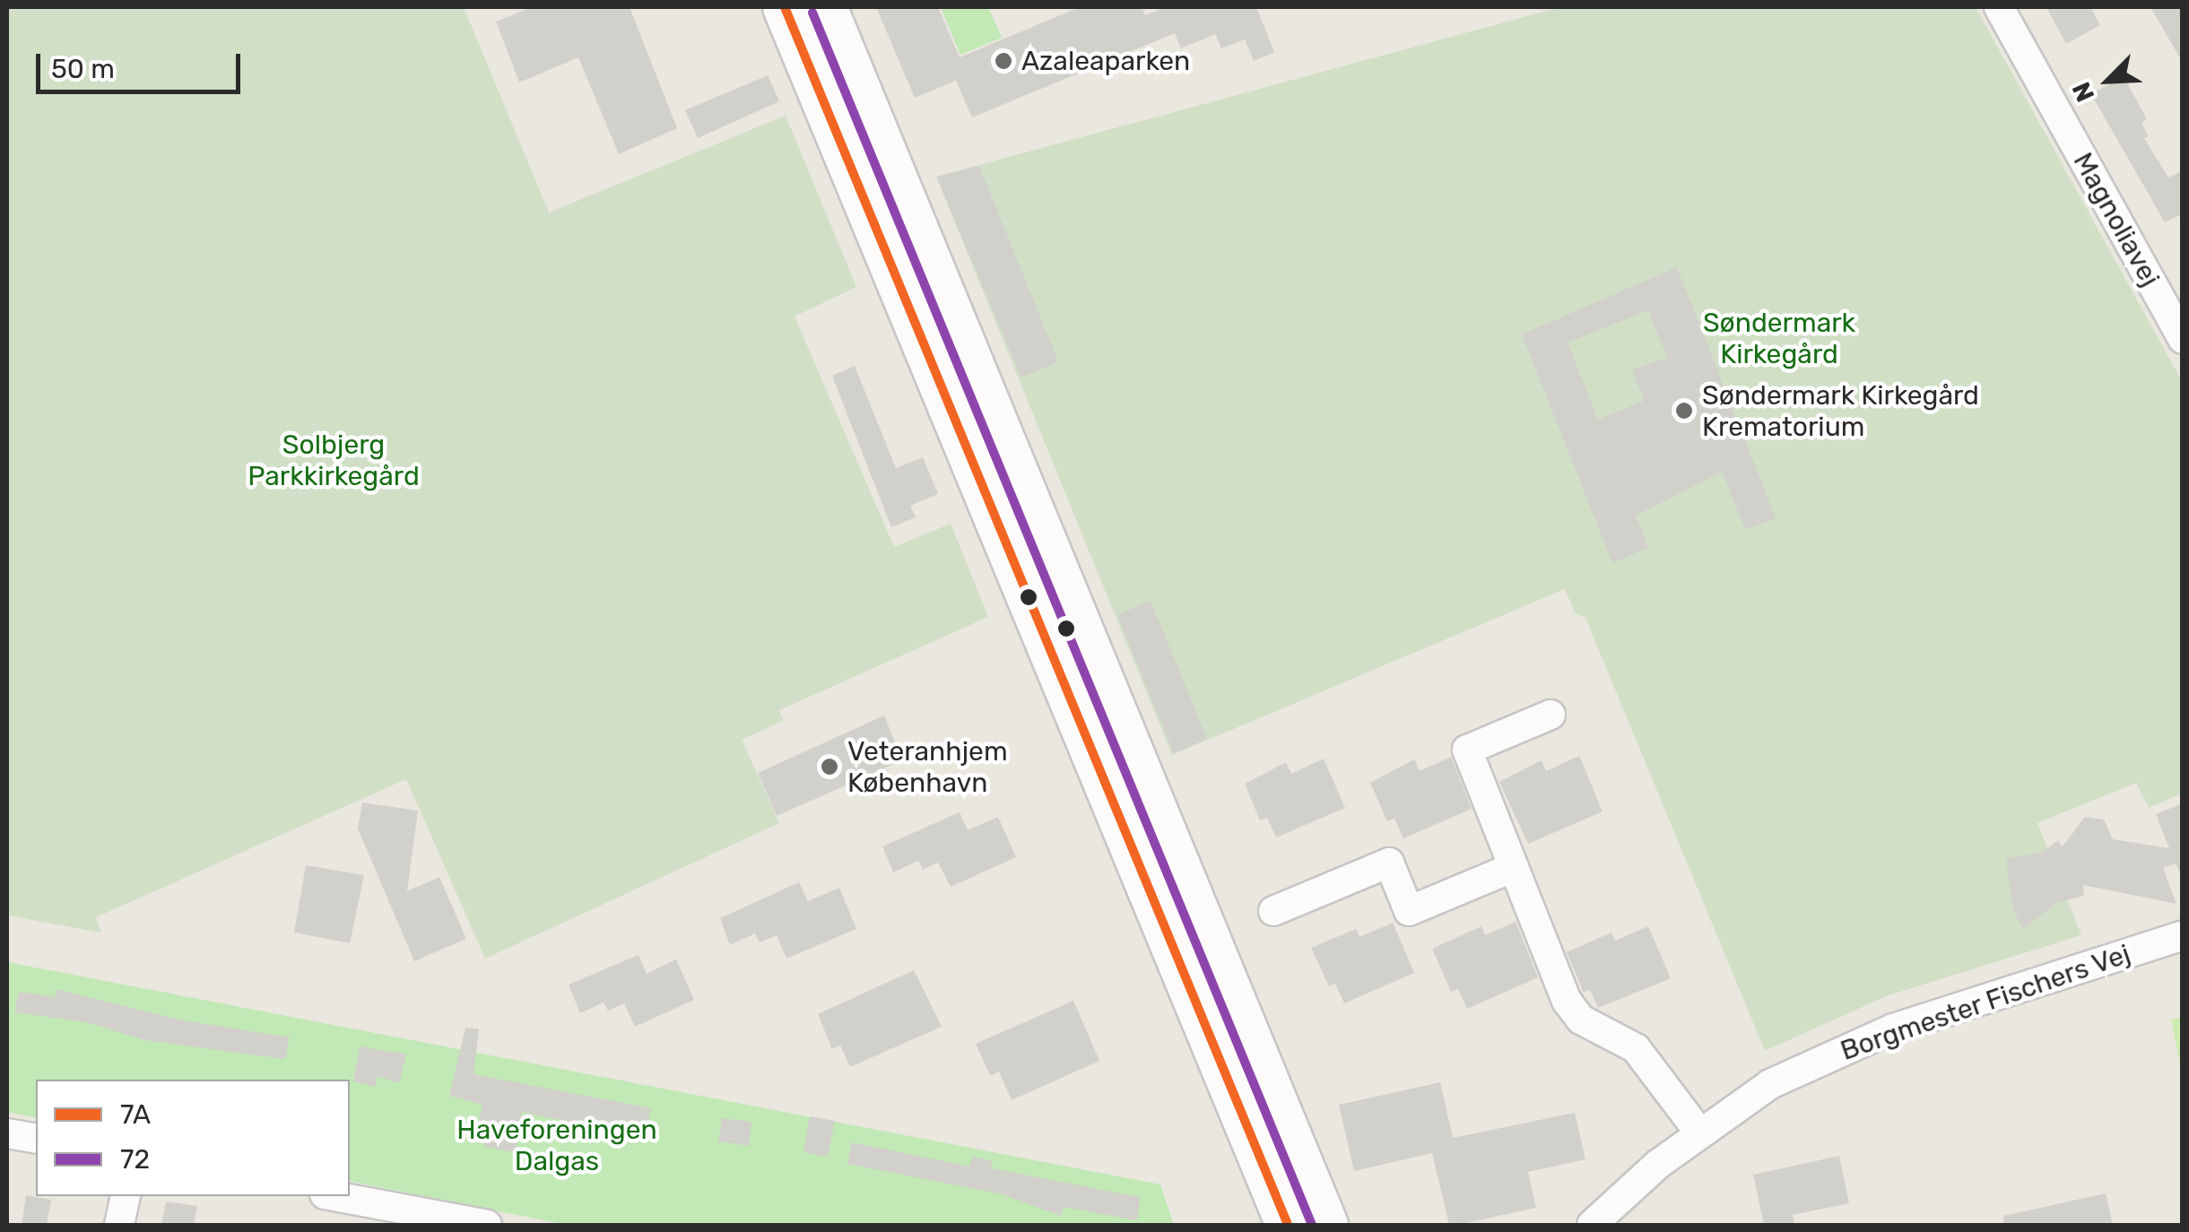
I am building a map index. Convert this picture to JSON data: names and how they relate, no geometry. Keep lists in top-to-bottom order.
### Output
{
  "streets": {
    "street": ["Magnoliavej", "Borgmester Fischers Vej"]
  },
  "parks": ["Søndermark Kirkegård", "Solbjerg Parkkirkegård", "Haveforeningen Dalgas"],
  "places": ["Azaleaparken", "Søndermark Kirkegård Krematorium", "Veteranhjem København"],
  "lines": ["transit line 7A", "transit line 72"],
  "legend": ["7A", "72"],
  "scale_bar": "50 m",
  "north": "bottom left"
}
